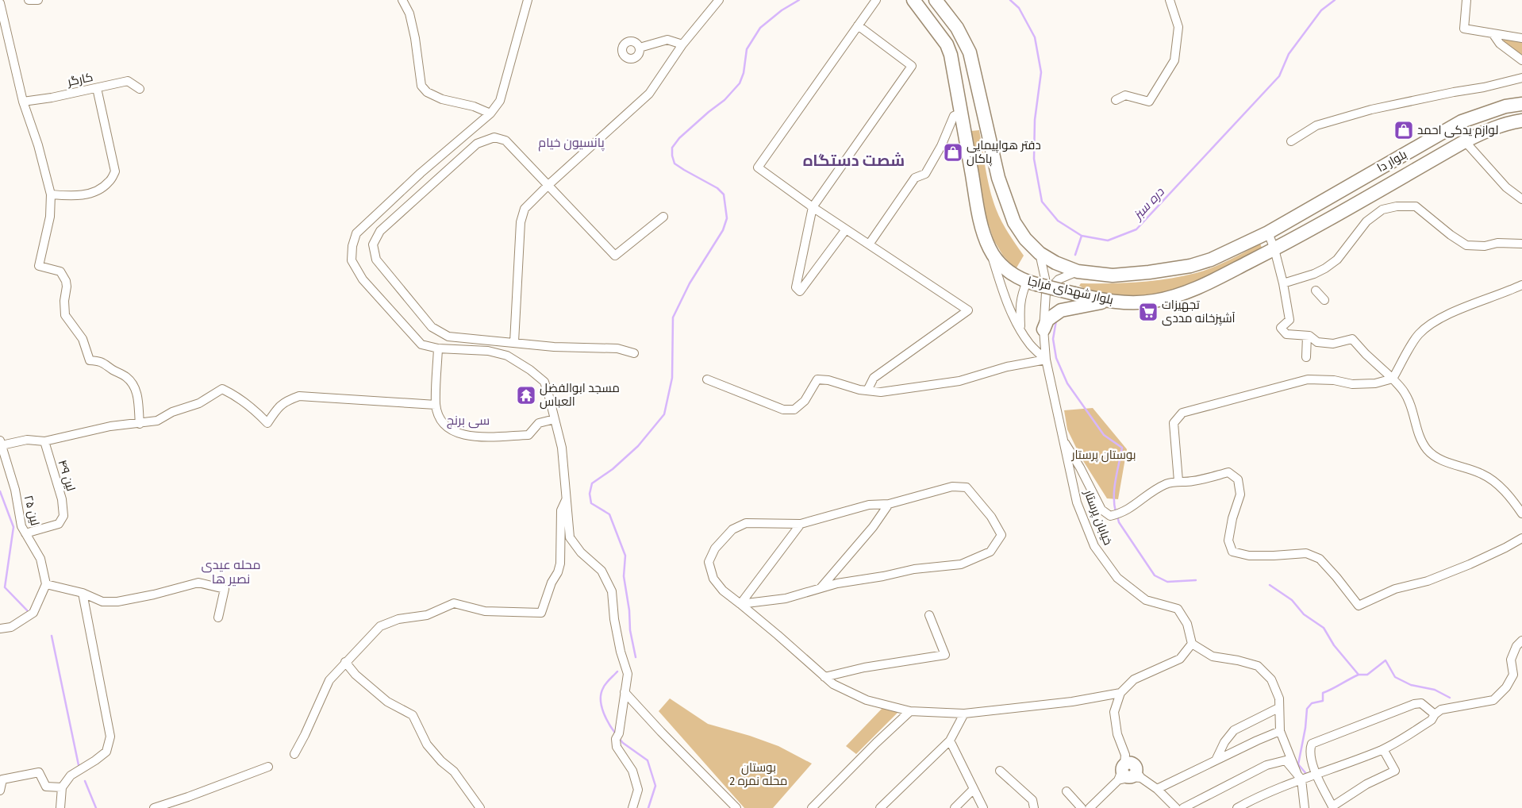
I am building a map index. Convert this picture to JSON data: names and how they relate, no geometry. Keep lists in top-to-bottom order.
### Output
{
  "streets": {
    "main road": ["بلوار دا", "بلوار شهدای فراجا"],
    "street": [
      "کارگر",
      "لین ۴۹",
      "لین ۲۵",
      "خیابان پرستار"
    ]
  },
  "crossings": [
    ["بلوار دا", "بلوار شهدای فراجا"],
    ["بلوار شهدای فراجا", "خیابان پرستار"],
    ["لین ۴۹", "لین ۲۵"]
  ],
  "districts": [
    "پانسیون خیام",
    "شصت دستگاه",
    "سی برنج",
    "محله عیدی نصیر ها"
  ],
  "water": ["دره سبز"],
  "parks": ["بوستان پرستار", "بوستان محله نمره 2"],
  "places": {
    "shop": ["لوازم یدکی احمد", "دفتر هواپیمایی پاکان"],
    "supermarket": ["تجهیزات آشپزخانه مددی"],
    "temple": ["مسجد ابوالفضل العباس"]
  }
}
